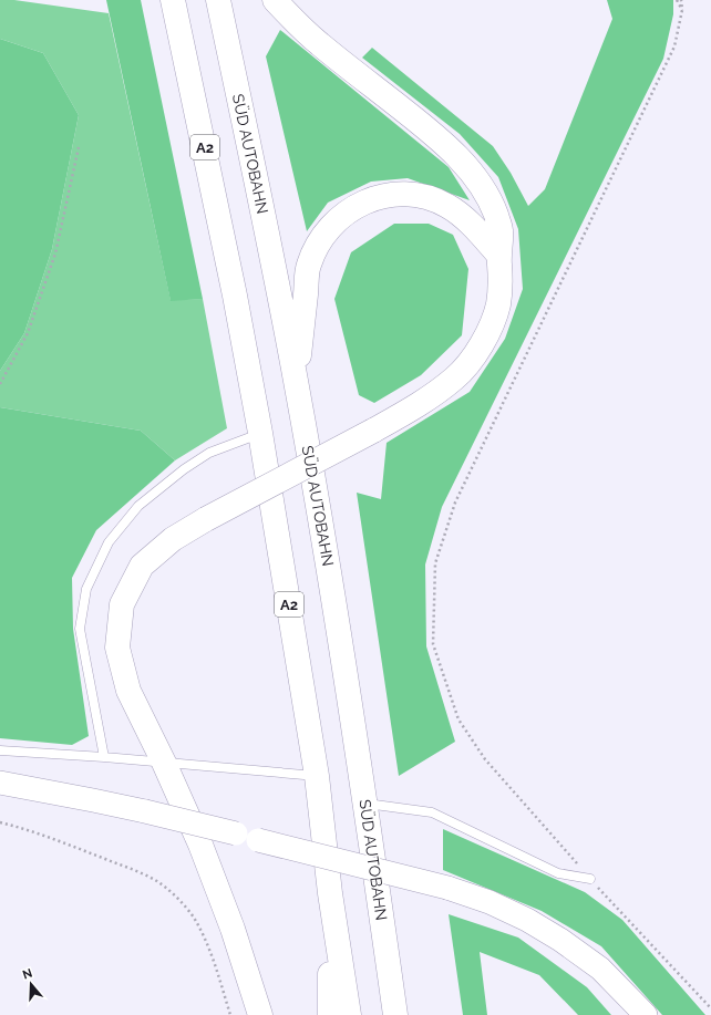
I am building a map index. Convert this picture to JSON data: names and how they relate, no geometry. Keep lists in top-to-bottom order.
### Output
{
  "streets": {
    "highway": ["A2", "SÜD AUTOBAHN"]
  },
  "north": "top"
}
